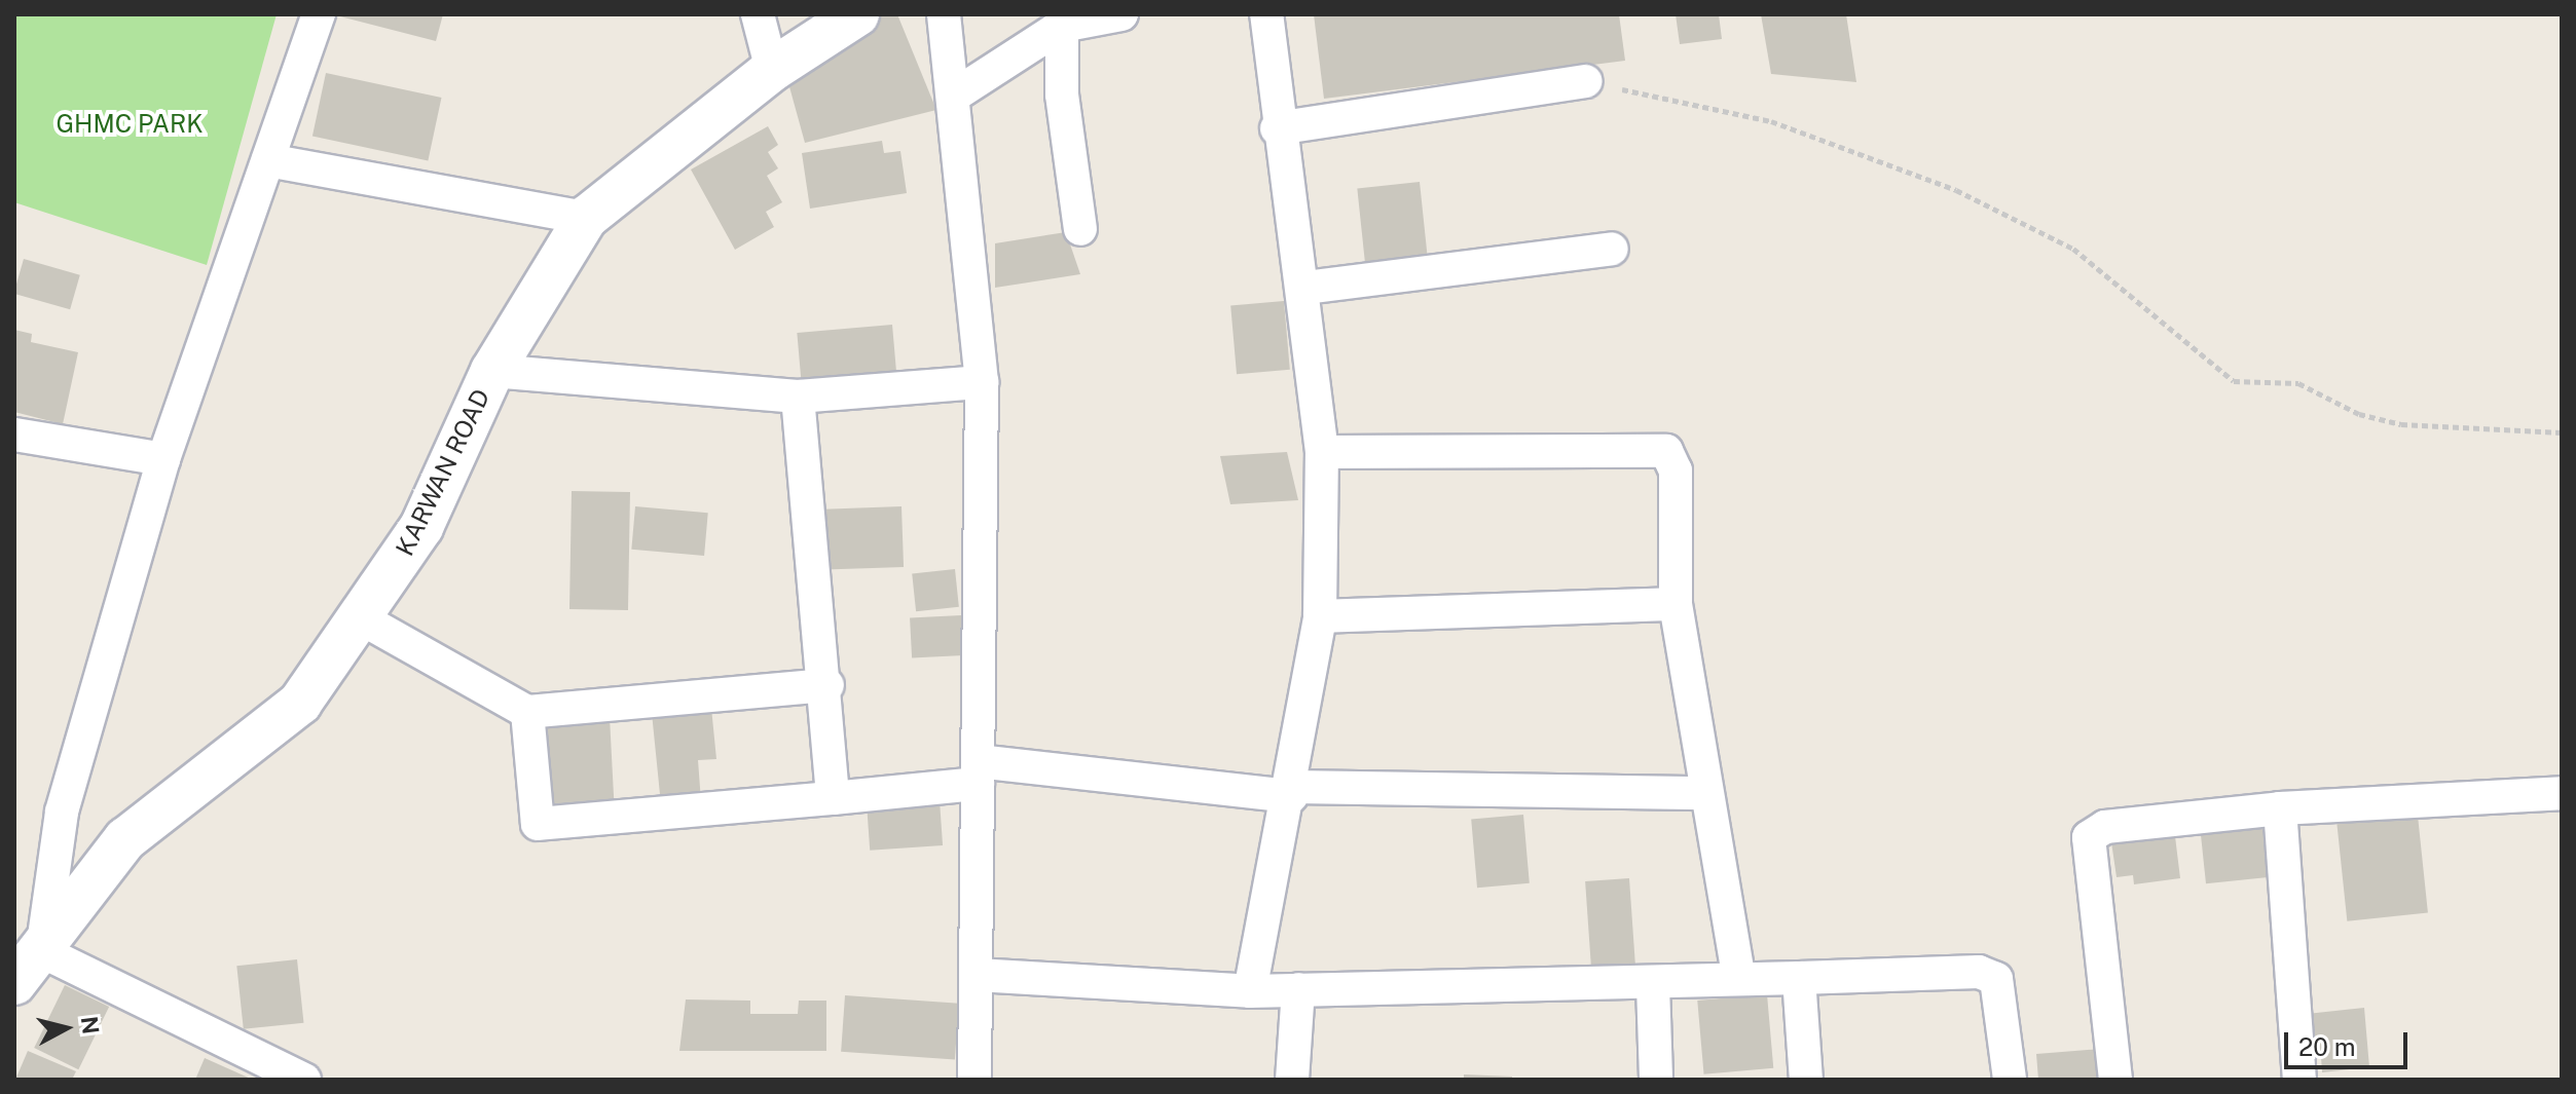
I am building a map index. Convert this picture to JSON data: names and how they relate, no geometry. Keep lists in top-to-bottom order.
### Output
{
  "streets": {
    "street": ["KARWAN ROAD"]
  },
  "parks": ["GHMC PARK"],
  "scale_bar": "20 m",
  "north": "right"
}
